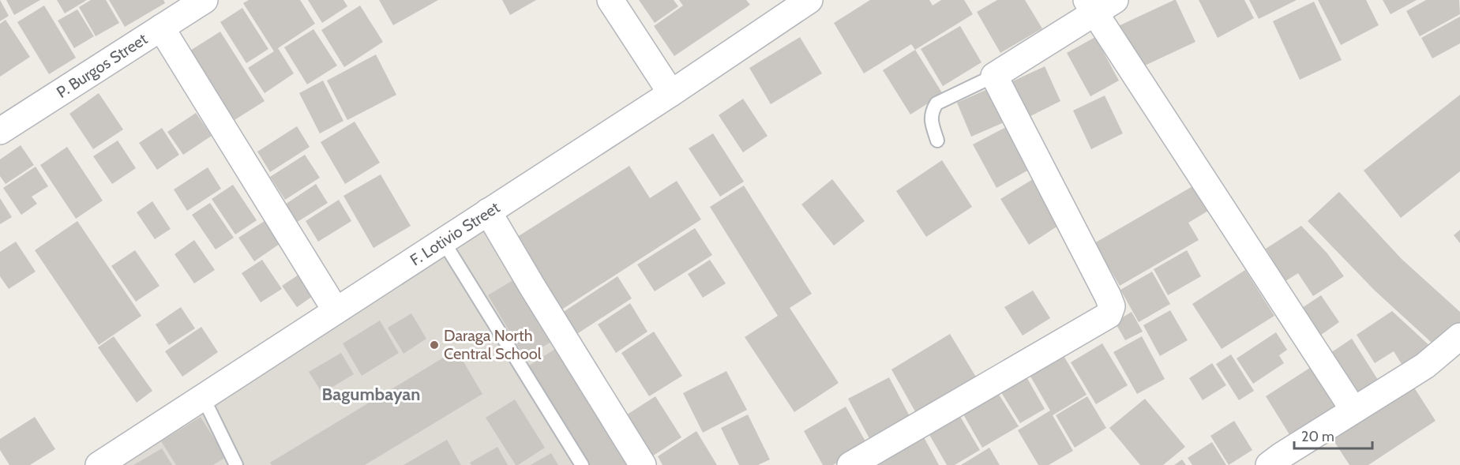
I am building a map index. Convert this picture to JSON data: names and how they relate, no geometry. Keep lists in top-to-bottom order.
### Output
{
  "streets": {
    "street": ["P. Burgos Street", "F. Lotivio Street"]
  },
  "districts": ["Bagumbayan"],
  "places": ["Daraga North Central School"],
  "scale_bar": "20 m"
}
